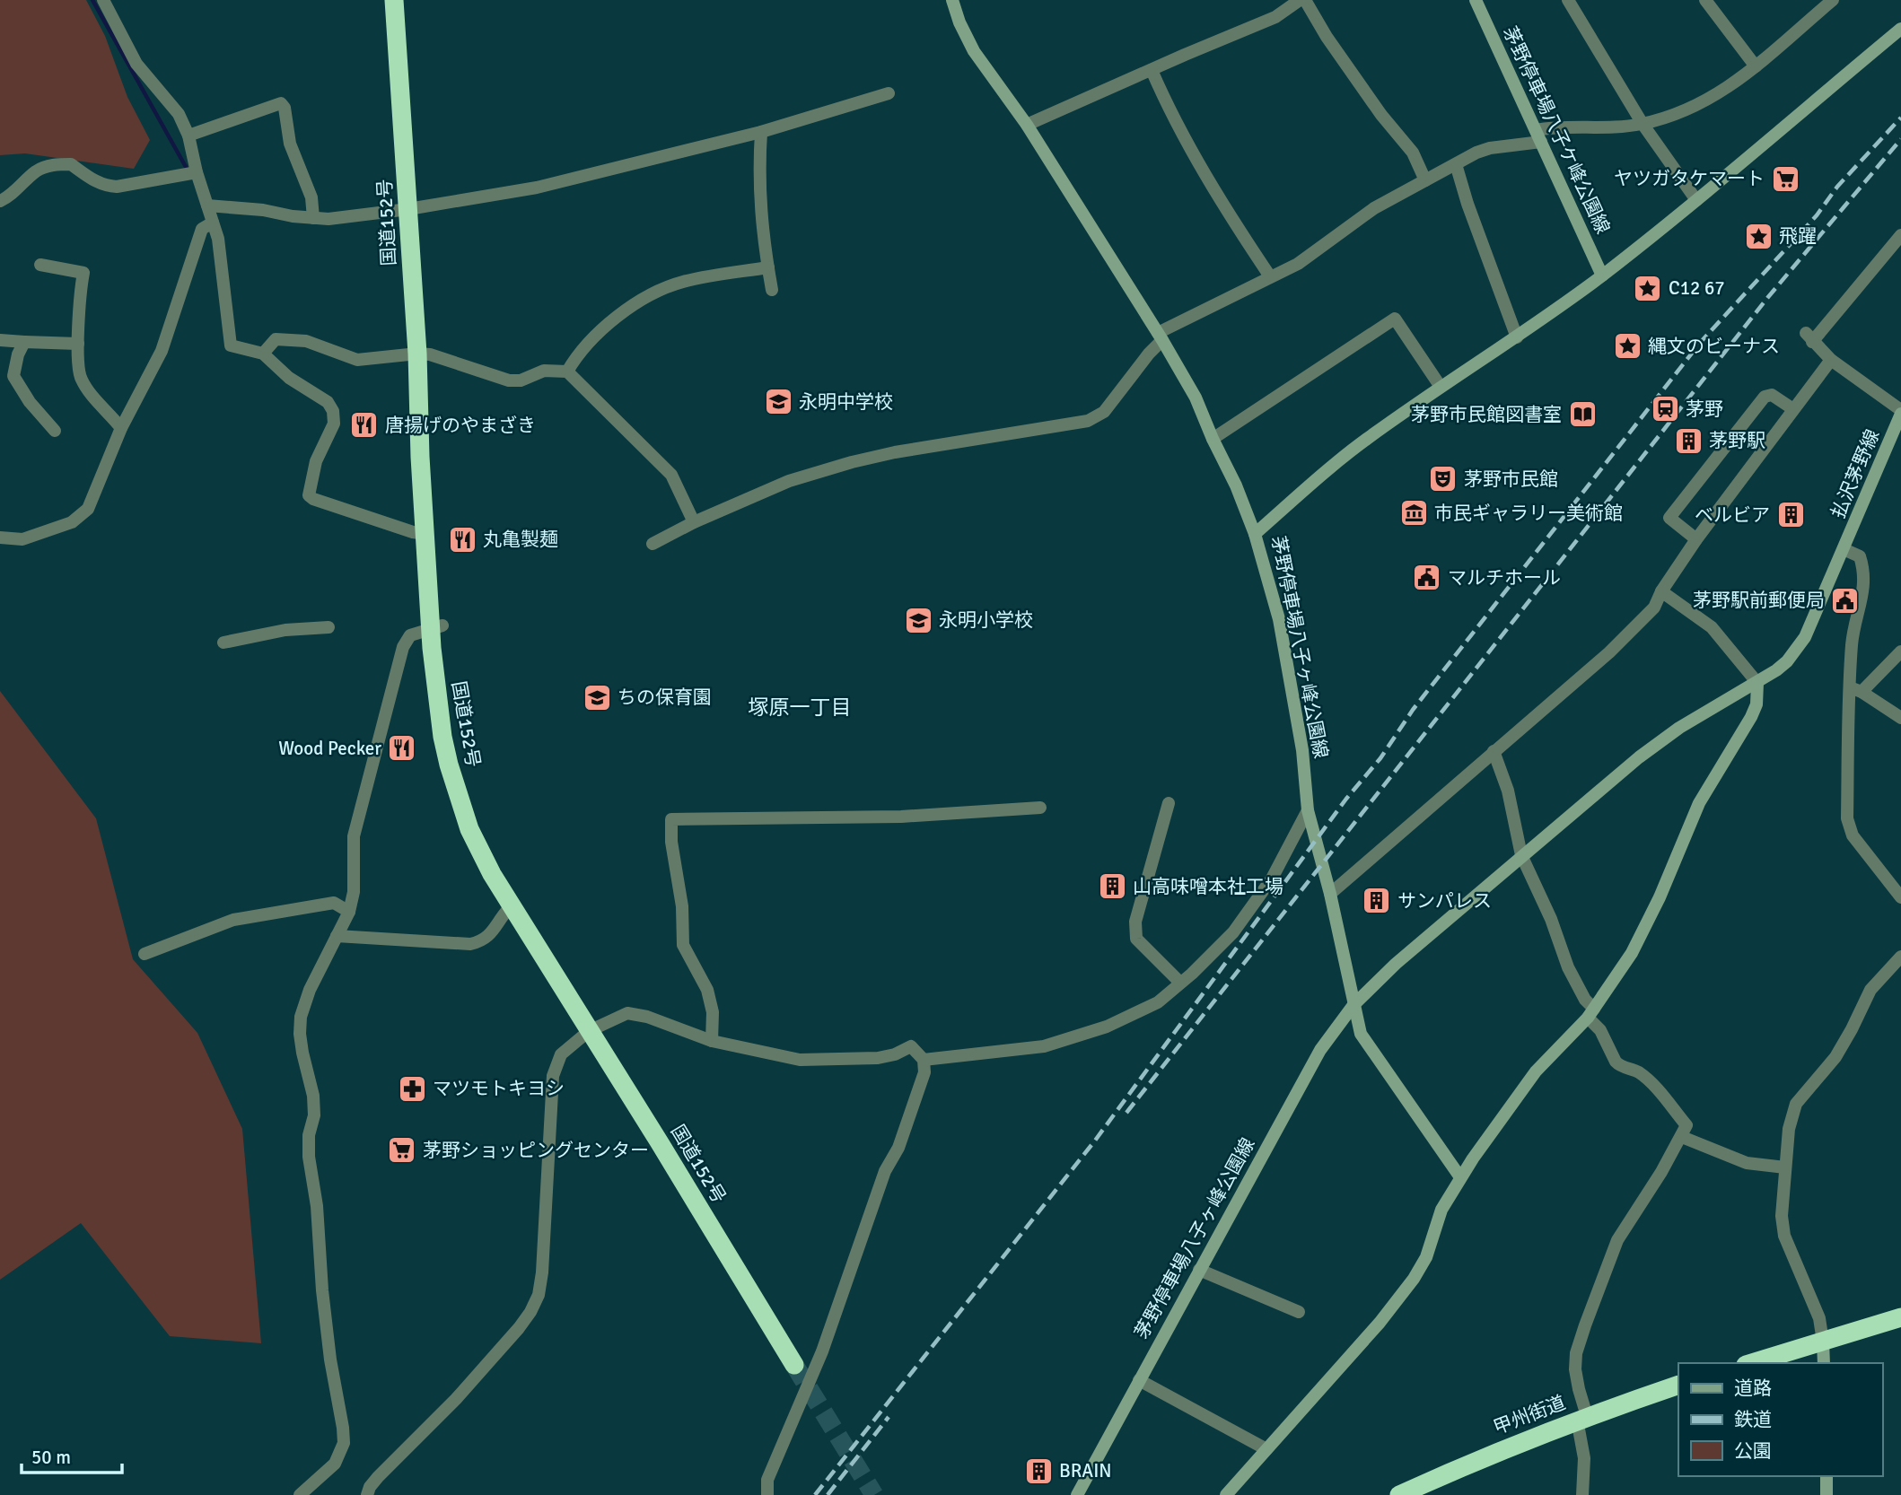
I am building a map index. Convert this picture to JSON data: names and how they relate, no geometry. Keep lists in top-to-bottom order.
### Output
{
  "streets": {
    "highway": ["国道152号", "甲州街道"],
    "main road": ["茅野停車場八子ケ峰公園線", "払沢茅野線", "茅野停車場八子ヶ峰公園線"]
  },
  "crossings": [
    ["茅野停車場八子ケ峰公園線", "茅野停車場八子ヶ峰公園線"],
    ["払沢茅野線", "茅野停車場八子ヶ峰公園線"]
  ],
  "districts": ["塚原一丁目"],
  "places": {
    "supermarket": ["ヤツガタケマート", "茅野ショッピングセンター"],
    "place": ["飛躍", "C12 67", "縄文のビーナス"],
    "school or university": ["永明中学校", "永明小学校", "ちの保育園"],
    "station": ["茅野"],
    "library": ["茅野市民館図書室"],
    "restaurant": ["唐揚げのやまざき", "丸亀製麺", "Wood Pecker"],
    "building": [
      "茅野駅",
      "ベルビア",
      "山高味噌本社工場",
      "サンパレス",
      "BRAIN"
    ],
    "theatre": ["茅野市民館"],
    "museum": ["市民ギャラリー美術館"],
    "public building": ["マルチホール", "茅野駅前郵便局"],
    "pharmacy": ["マツモトキヨシ"]
  },
  "legend": ["道路", "鉄道", "公園"],
  "scale_bar": "50 m"
}
